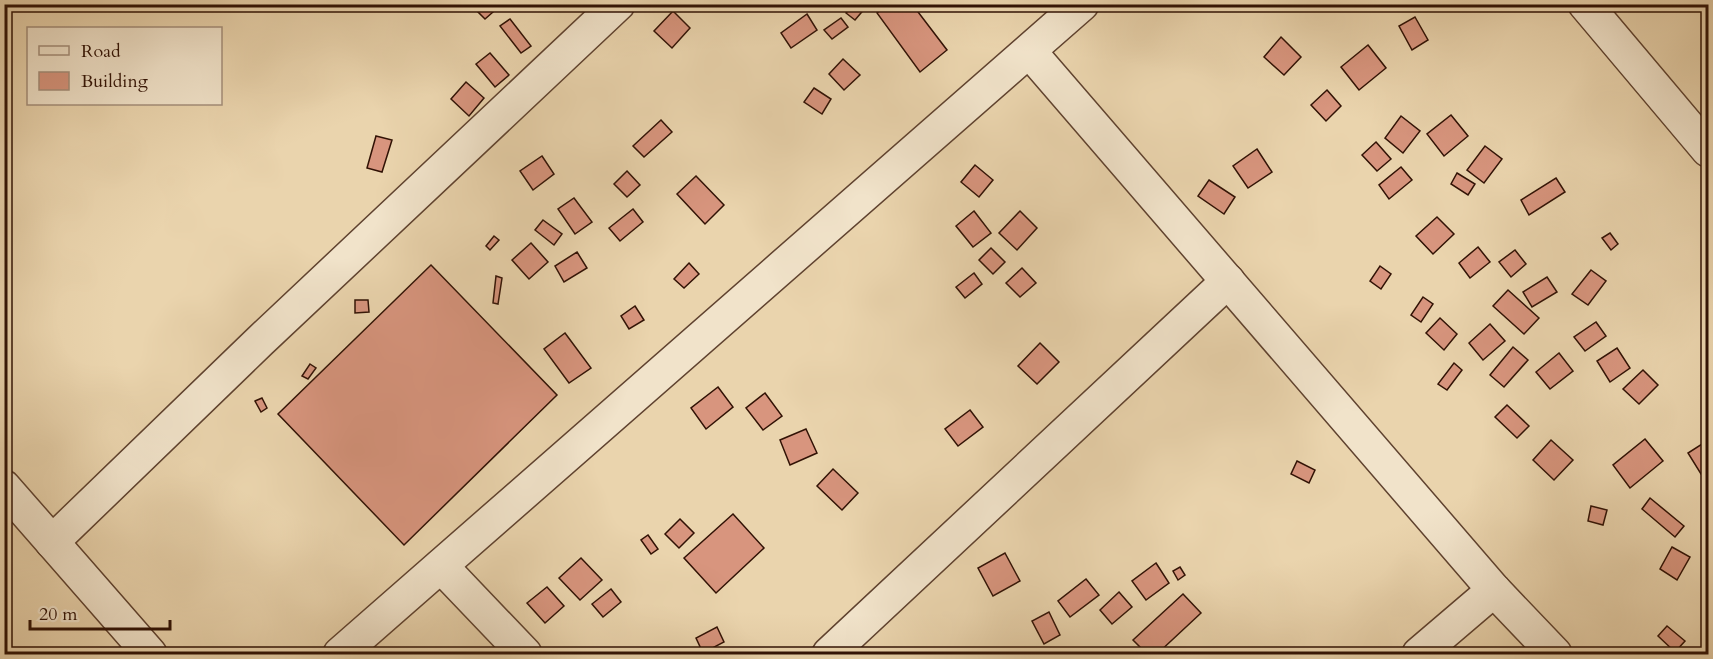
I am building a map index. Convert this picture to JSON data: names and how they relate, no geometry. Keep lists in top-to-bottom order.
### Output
{
  "legend": ["Road", "Building"],
  "scale_bar": "20 m"
}
